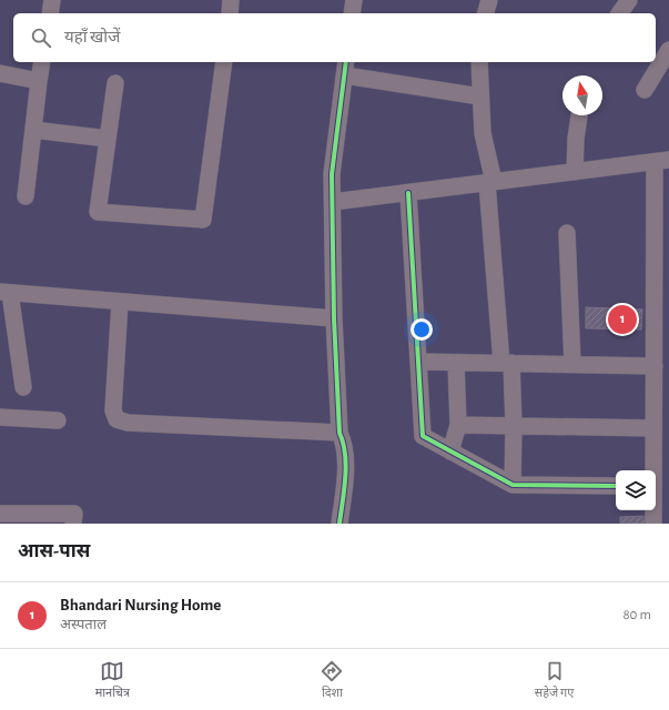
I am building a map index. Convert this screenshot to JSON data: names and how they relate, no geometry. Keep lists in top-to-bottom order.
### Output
{
  "north": "top",
  "page": {
    "search": "यहाँ खोजें",
    "pins": "1",
    "heading": "आस-पास",
    "list": [
      {
        "mark": "1",
        "name": "Bhandari Nursing Home",
        "note": "अस्पताल",
        "value": "80 m"
      }
    ],
    "nav": ["मानचित्र", "दिशा", "सहेजे गए"]
  }
}
